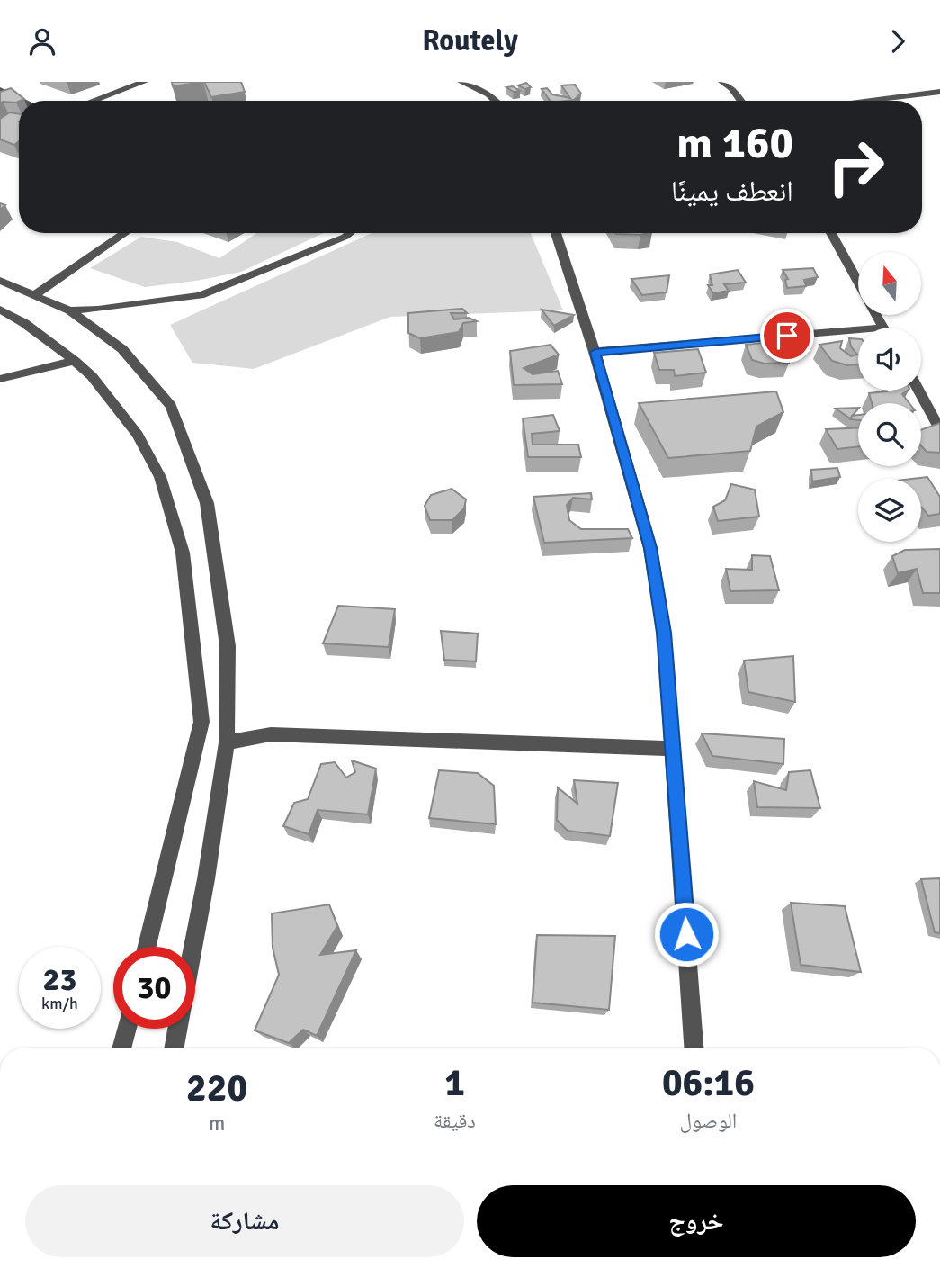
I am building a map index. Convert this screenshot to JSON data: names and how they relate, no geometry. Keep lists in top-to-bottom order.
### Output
{
  "north": "top",
  "page": {
    "header": "Routely",
    "turn": ["160 m", "انعطف يمينًا"],
    "speed": "23 km/h",
    "limit": "30",
    "eta": [
      "06:16",
      "الوصول",
      "1",
      "دقيقة",
      "220",
      "m"
    ],
    "buttons": ["خروج", "مشاركة"]
  }
}
